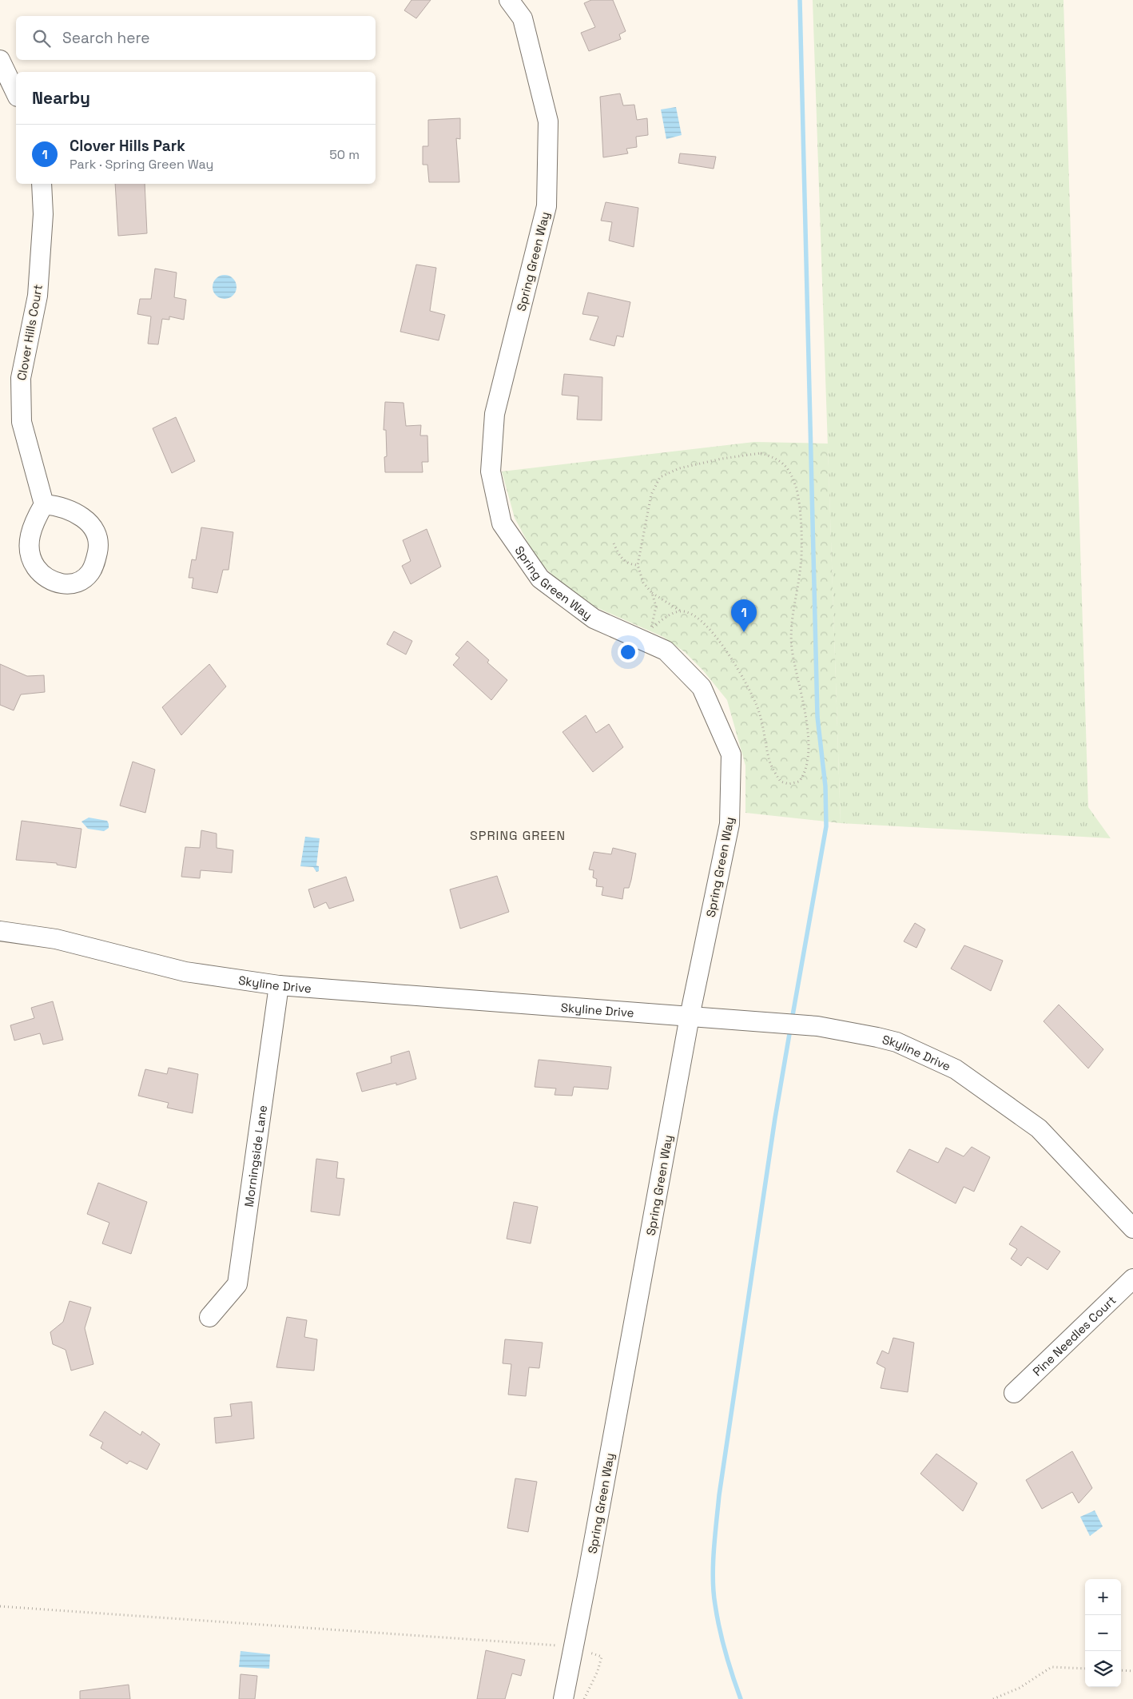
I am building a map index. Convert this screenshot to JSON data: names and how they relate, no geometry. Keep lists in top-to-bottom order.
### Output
{
  "streets": {
    "street": [
      "Spring Green Way",
      "Clover Hills Court",
      "Skyline Drive",
      "Morningside Lane",
      "Pine Needles Court"
    ]
  },
  "crossings": [
    ["Spring Green Way", "Skyline Drive"],
    ["Skyline Drive", "Morningside Lane"]
  ],
  "districts": ["SPRING GREEN"],
  "page": {
    "search": "Search here",
    "heading": "Nearby",
    "list": [
      {
        "mark": "1",
        "name": "Clover Hills Park",
        "note": "Park · Spring Green Way",
        "value": "50 m"
      }
    ],
    "pins": "1",
    "map_buttons": ["+", "−"]
  }
}
